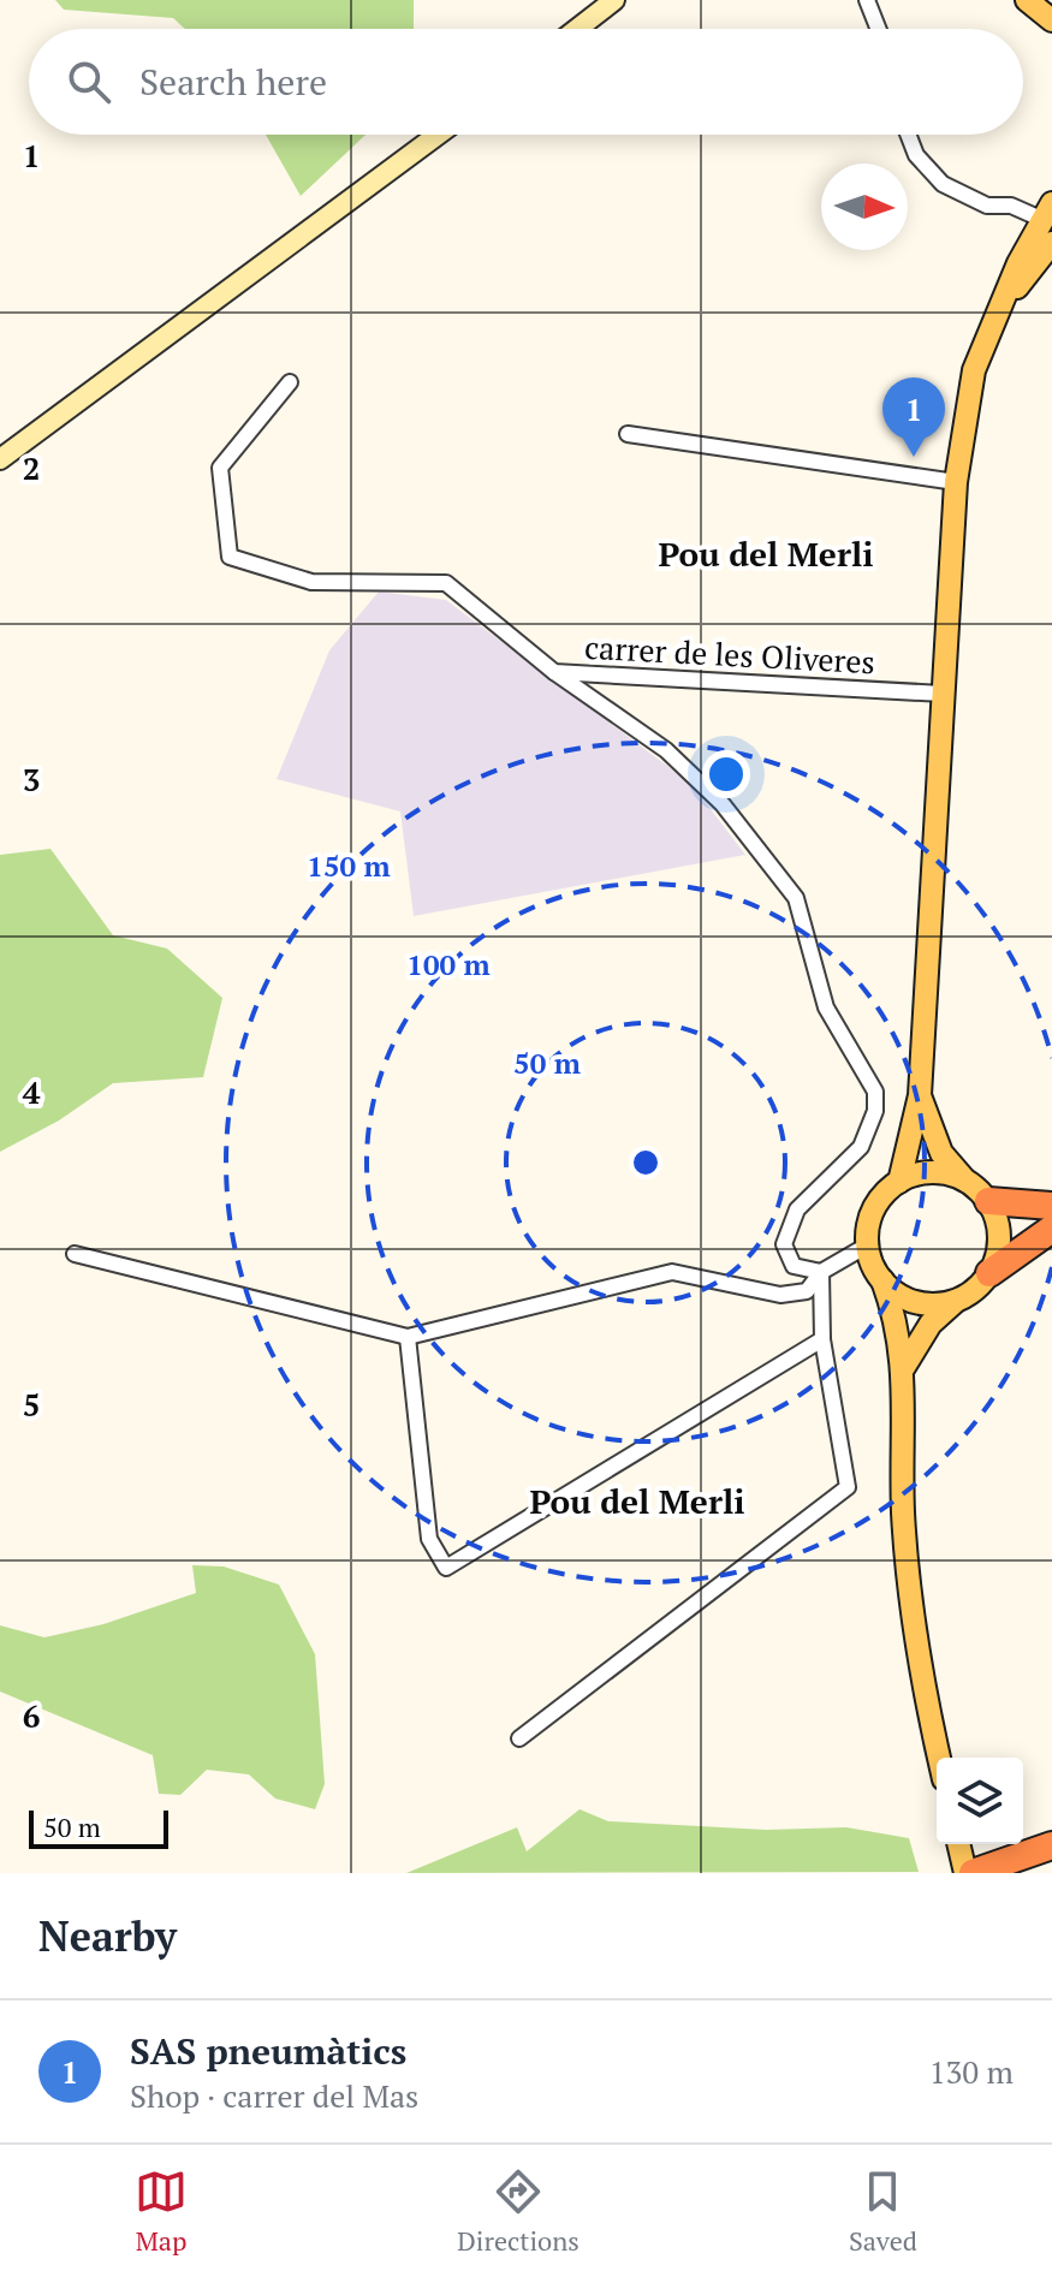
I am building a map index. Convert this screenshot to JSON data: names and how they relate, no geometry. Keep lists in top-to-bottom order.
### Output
{
  "streets": {
    "street": ["carrer de les Oliveres"]
  },
  "districts": ["Pou del Merli", "Pou del Merli"],
  "scale_bar": "50 m",
  "north": "right",
  "page": {
    "search": "Search here",
    "pins": "1",
    "scale": "50 m",
    "heading": "Nearby",
    "list": [
      {
        "mark": "1",
        "name": "SAS pneumàtics",
        "note": "Shop · carrer del Mas",
        "value": "130 m"
      }
    ],
    "nav": ["Map", "Directions", "Saved"]
  },
  "grid": {
    "rows": [
      "1",
      "2",
      "3",
      "4",
      "5",
      "6"
    ]
  },
  "rings": ["150 m", "100 m", "50 m"]
}
